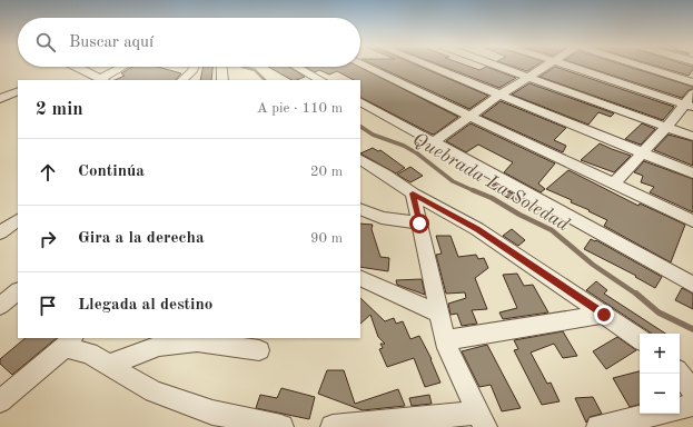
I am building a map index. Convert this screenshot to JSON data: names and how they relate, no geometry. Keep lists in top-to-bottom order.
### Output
{
  "water": ["Quebrada La Soledad"],
  "page": {
    "search": "Buscar aquí",
    "heading": ["2 min", "A pie · 110 m"],
    "list": [
      ["Continúa", "20 m"],
      ["Gira a la derecha", "90 m"],
      "Llegada al destino"
    ],
    "map_buttons": ["+", "−"]
  }
}
